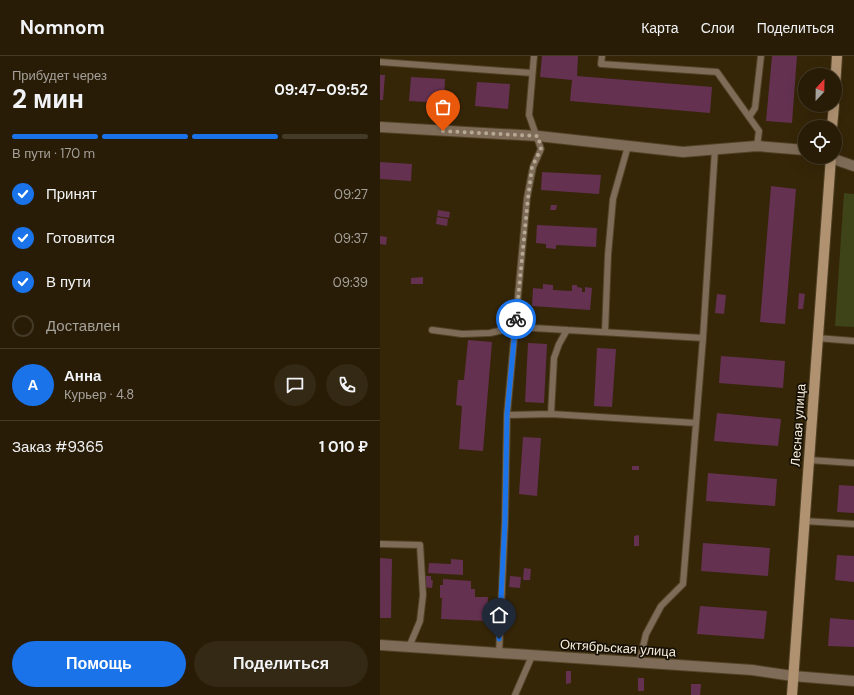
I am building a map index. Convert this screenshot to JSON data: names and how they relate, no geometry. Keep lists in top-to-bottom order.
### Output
{
  "streets": {
    "main road": ["Лесная улица"],
    "street": ["Октябрьская улица"]
  },
  "crossings": [
    ["Лесная улица", "Октябрьская улица"]
  ],
  "north": "top",
  "page": {
    "header": "Nomnom",
    "nav": ["Карта", "Слои", "Поделиться"],
    "heading": ["2 мин", "Прибудет через", "09:47–09:52"],
    "panel": [
      "Анна",
      "Курьер · 4.8",
      "Заказ #9365",
      "1 010 ₽"
    ],
    "bar": "В пути · 170 m",
    "list": [
      ["Принят", "09:27"],
      ["Готовится", "09:37"],
      ["В пути", "09:39"],
      "Доставлен"
    ],
    "round": "А",
    "buttons": ["Помощь", "Поделиться"]
  }
}
